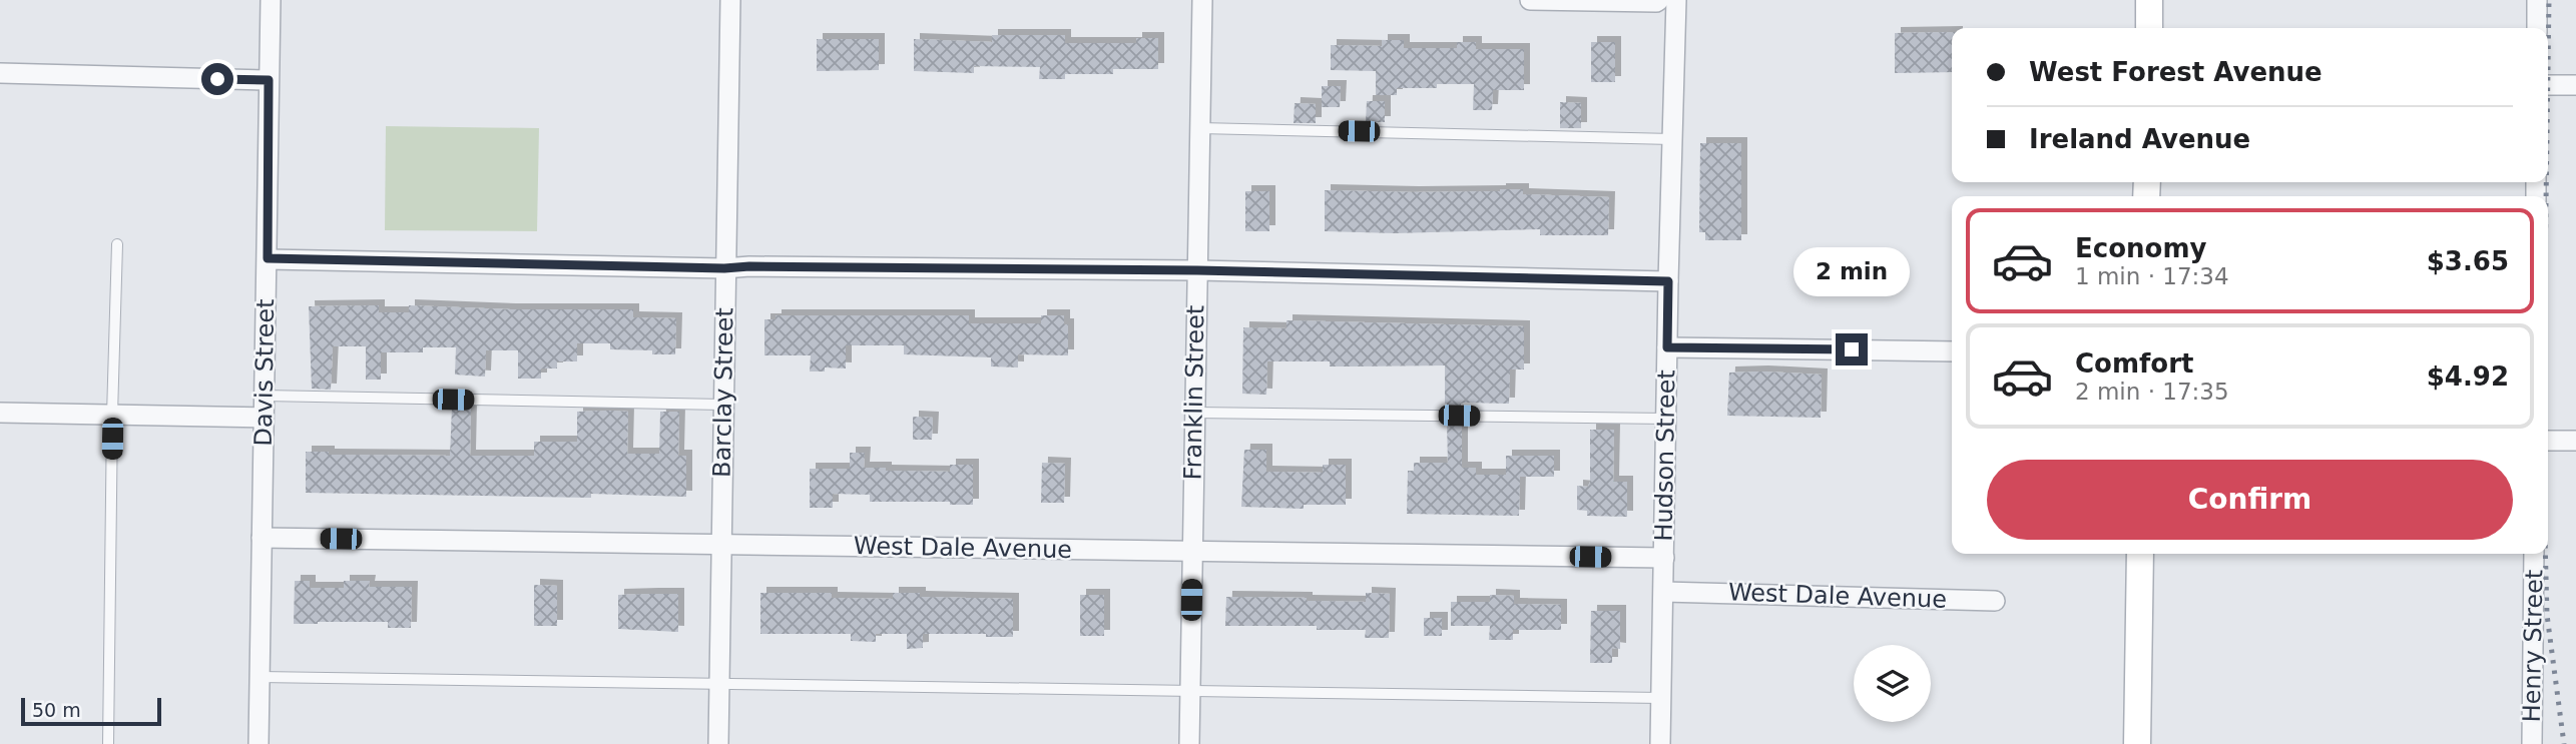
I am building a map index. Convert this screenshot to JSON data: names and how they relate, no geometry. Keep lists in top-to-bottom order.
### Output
{
  "streets": {
    "street": [
      "Davis Street",
      "Barclay Street",
      "Franklin Street",
      "Hudson Street",
      "West Dale Avenue",
      "Henry Street"
    ]
  },
  "crossings": [
    ["Davis Street", "West Dale Avenue"],
    ["Barclay Street", "West Dale Avenue"],
    ["Franklin Street", "West Dale Avenue"],
    ["Hudson Street", "West Dale Avenue"]
  ],
  "scale_bar": "50 m",
  "page": {
    "banner": ["West Forest Avenue", "Ireland Avenue"],
    "list": [
      {
        "name": "Economy",
        "note": "1 min · 17:34",
        "value": "$3.65"
      },
      {
        "name": "Comfort",
        "note": "2 min · 17:35",
        "value": "$4.92"
      }
    ],
    "bubble": "2 min",
    "buttons": "Confirm",
    "scale": "50 m"
  }
}
